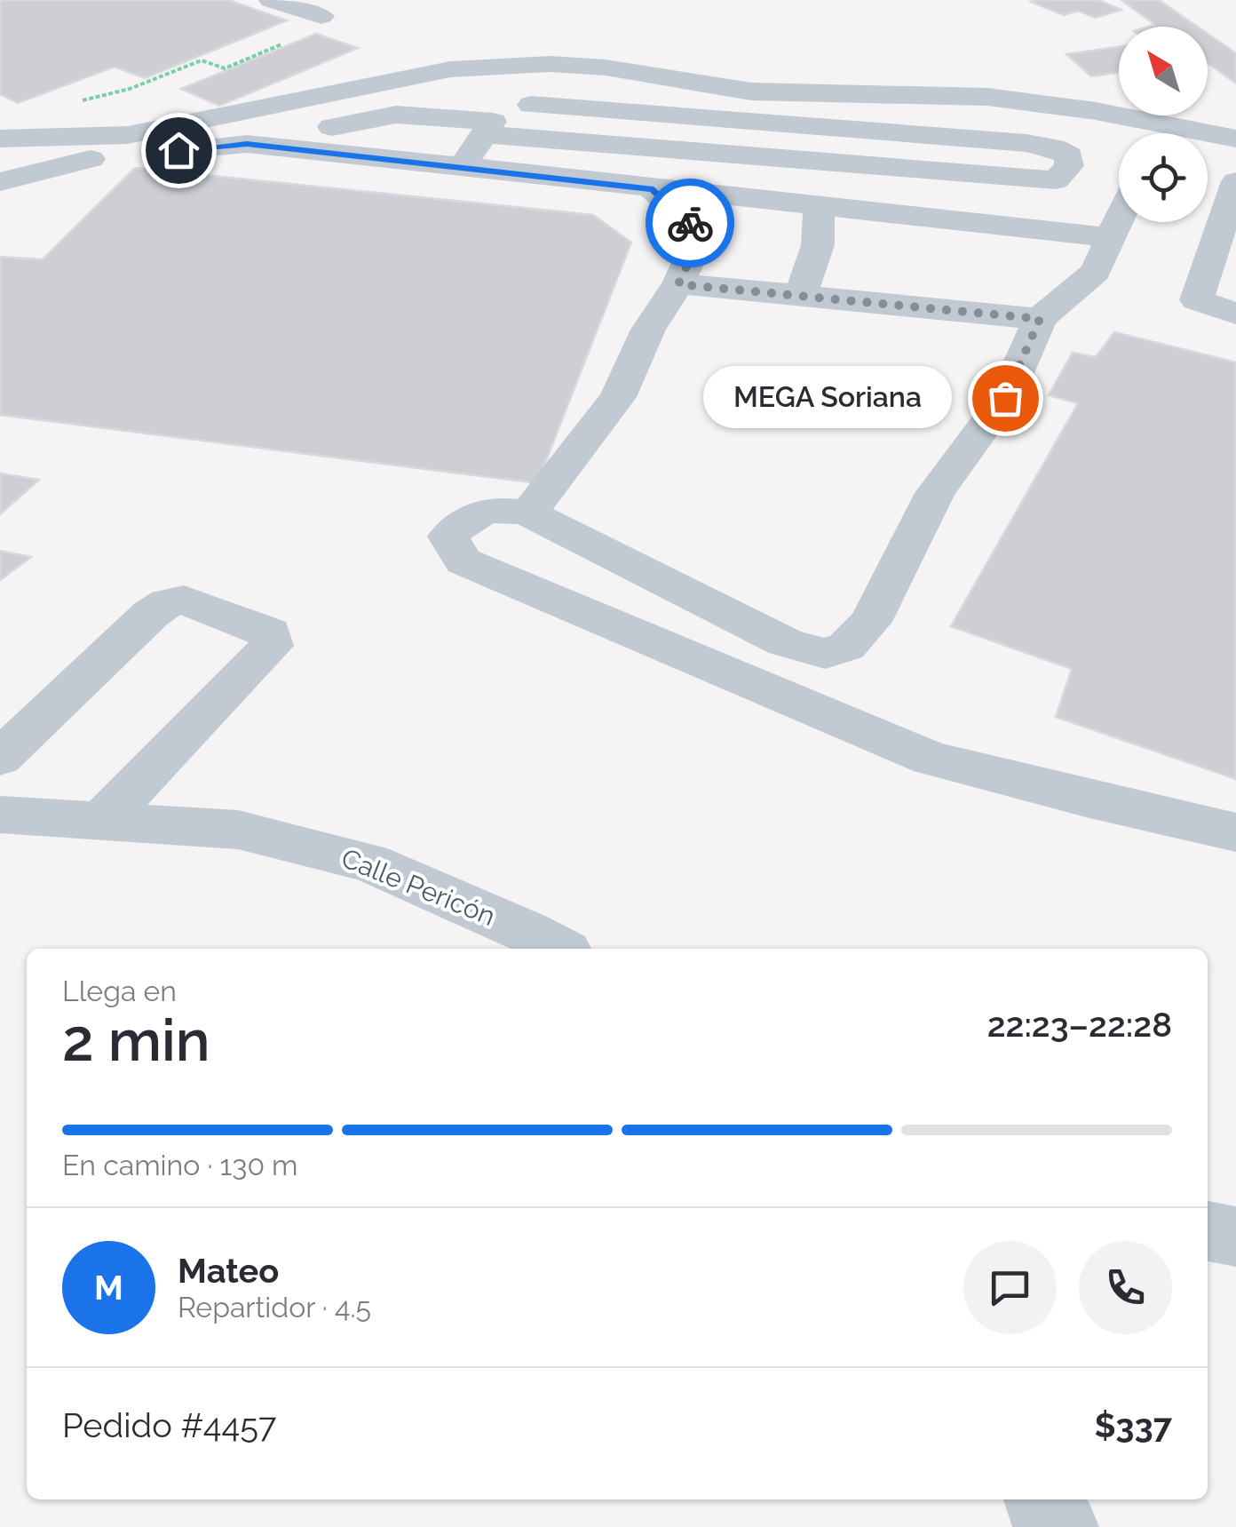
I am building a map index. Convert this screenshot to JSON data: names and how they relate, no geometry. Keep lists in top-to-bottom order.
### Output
{
  "streets": {
    "street": ["Calle Pericón"]
  },
  "places": ["MEGA Soriana"],
  "north": "top left",
  "page": {
    "bubble": "MEGA Soriana",
    "heading": ["2 min", "Llega en", "22:23–22:28"],
    "panel": [
      "Mateo",
      "Repartidor · 4.5",
      "Pedido #4457",
      "$337"
    ],
    "bar": "En camino · 130 m",
    "round": "M"
  }
}
